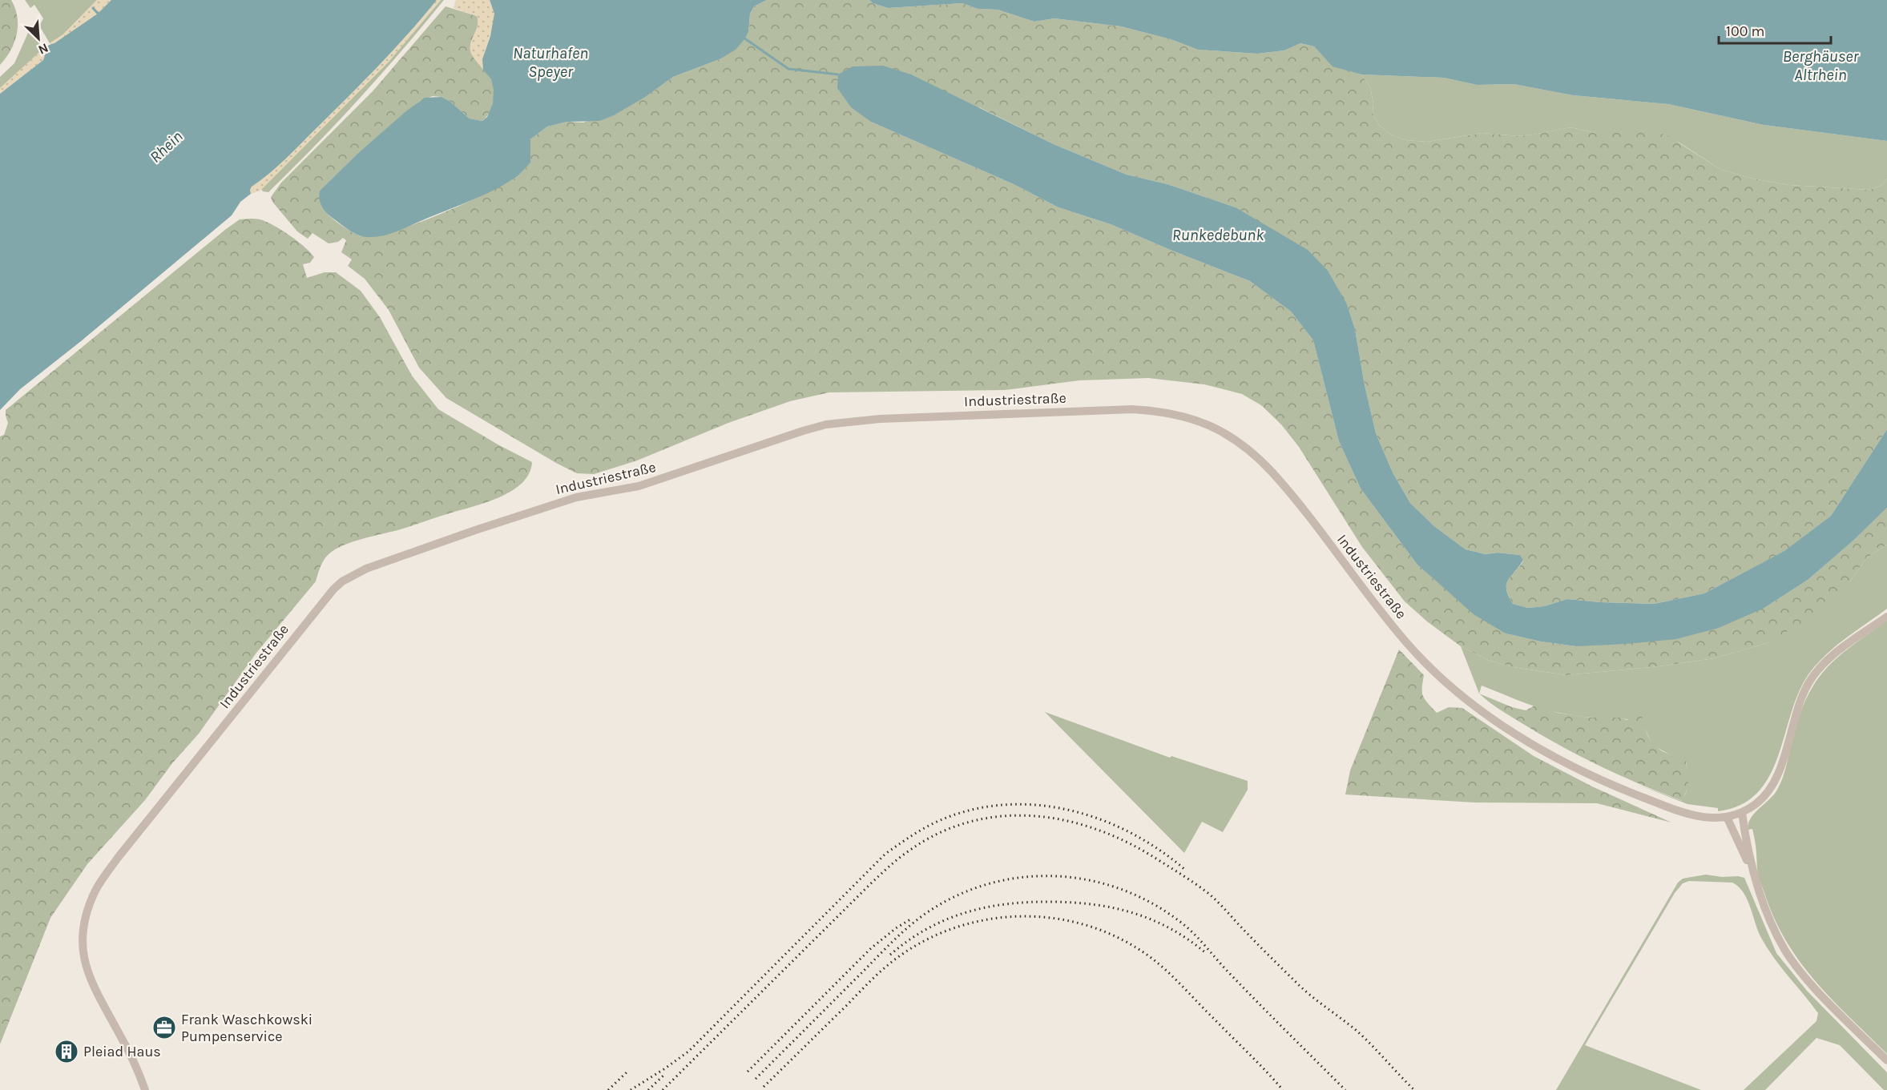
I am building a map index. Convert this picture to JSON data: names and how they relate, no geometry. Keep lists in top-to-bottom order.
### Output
{
  "streets": {
    "street": ["Industriestraße"]
  },
  "water": [
    "Naturhafen Speyer",
    "Berghäuser Altrhein",
    "Rhein",
    "Runkedebunk"
  ],
  "places": {
    "office": ["Frank Waschkowski Pumpenservice"],
    "building": ["Pleiad Haus"]
  },
  "scale_bar": "100 m",
  "north": "bottom right"
}
